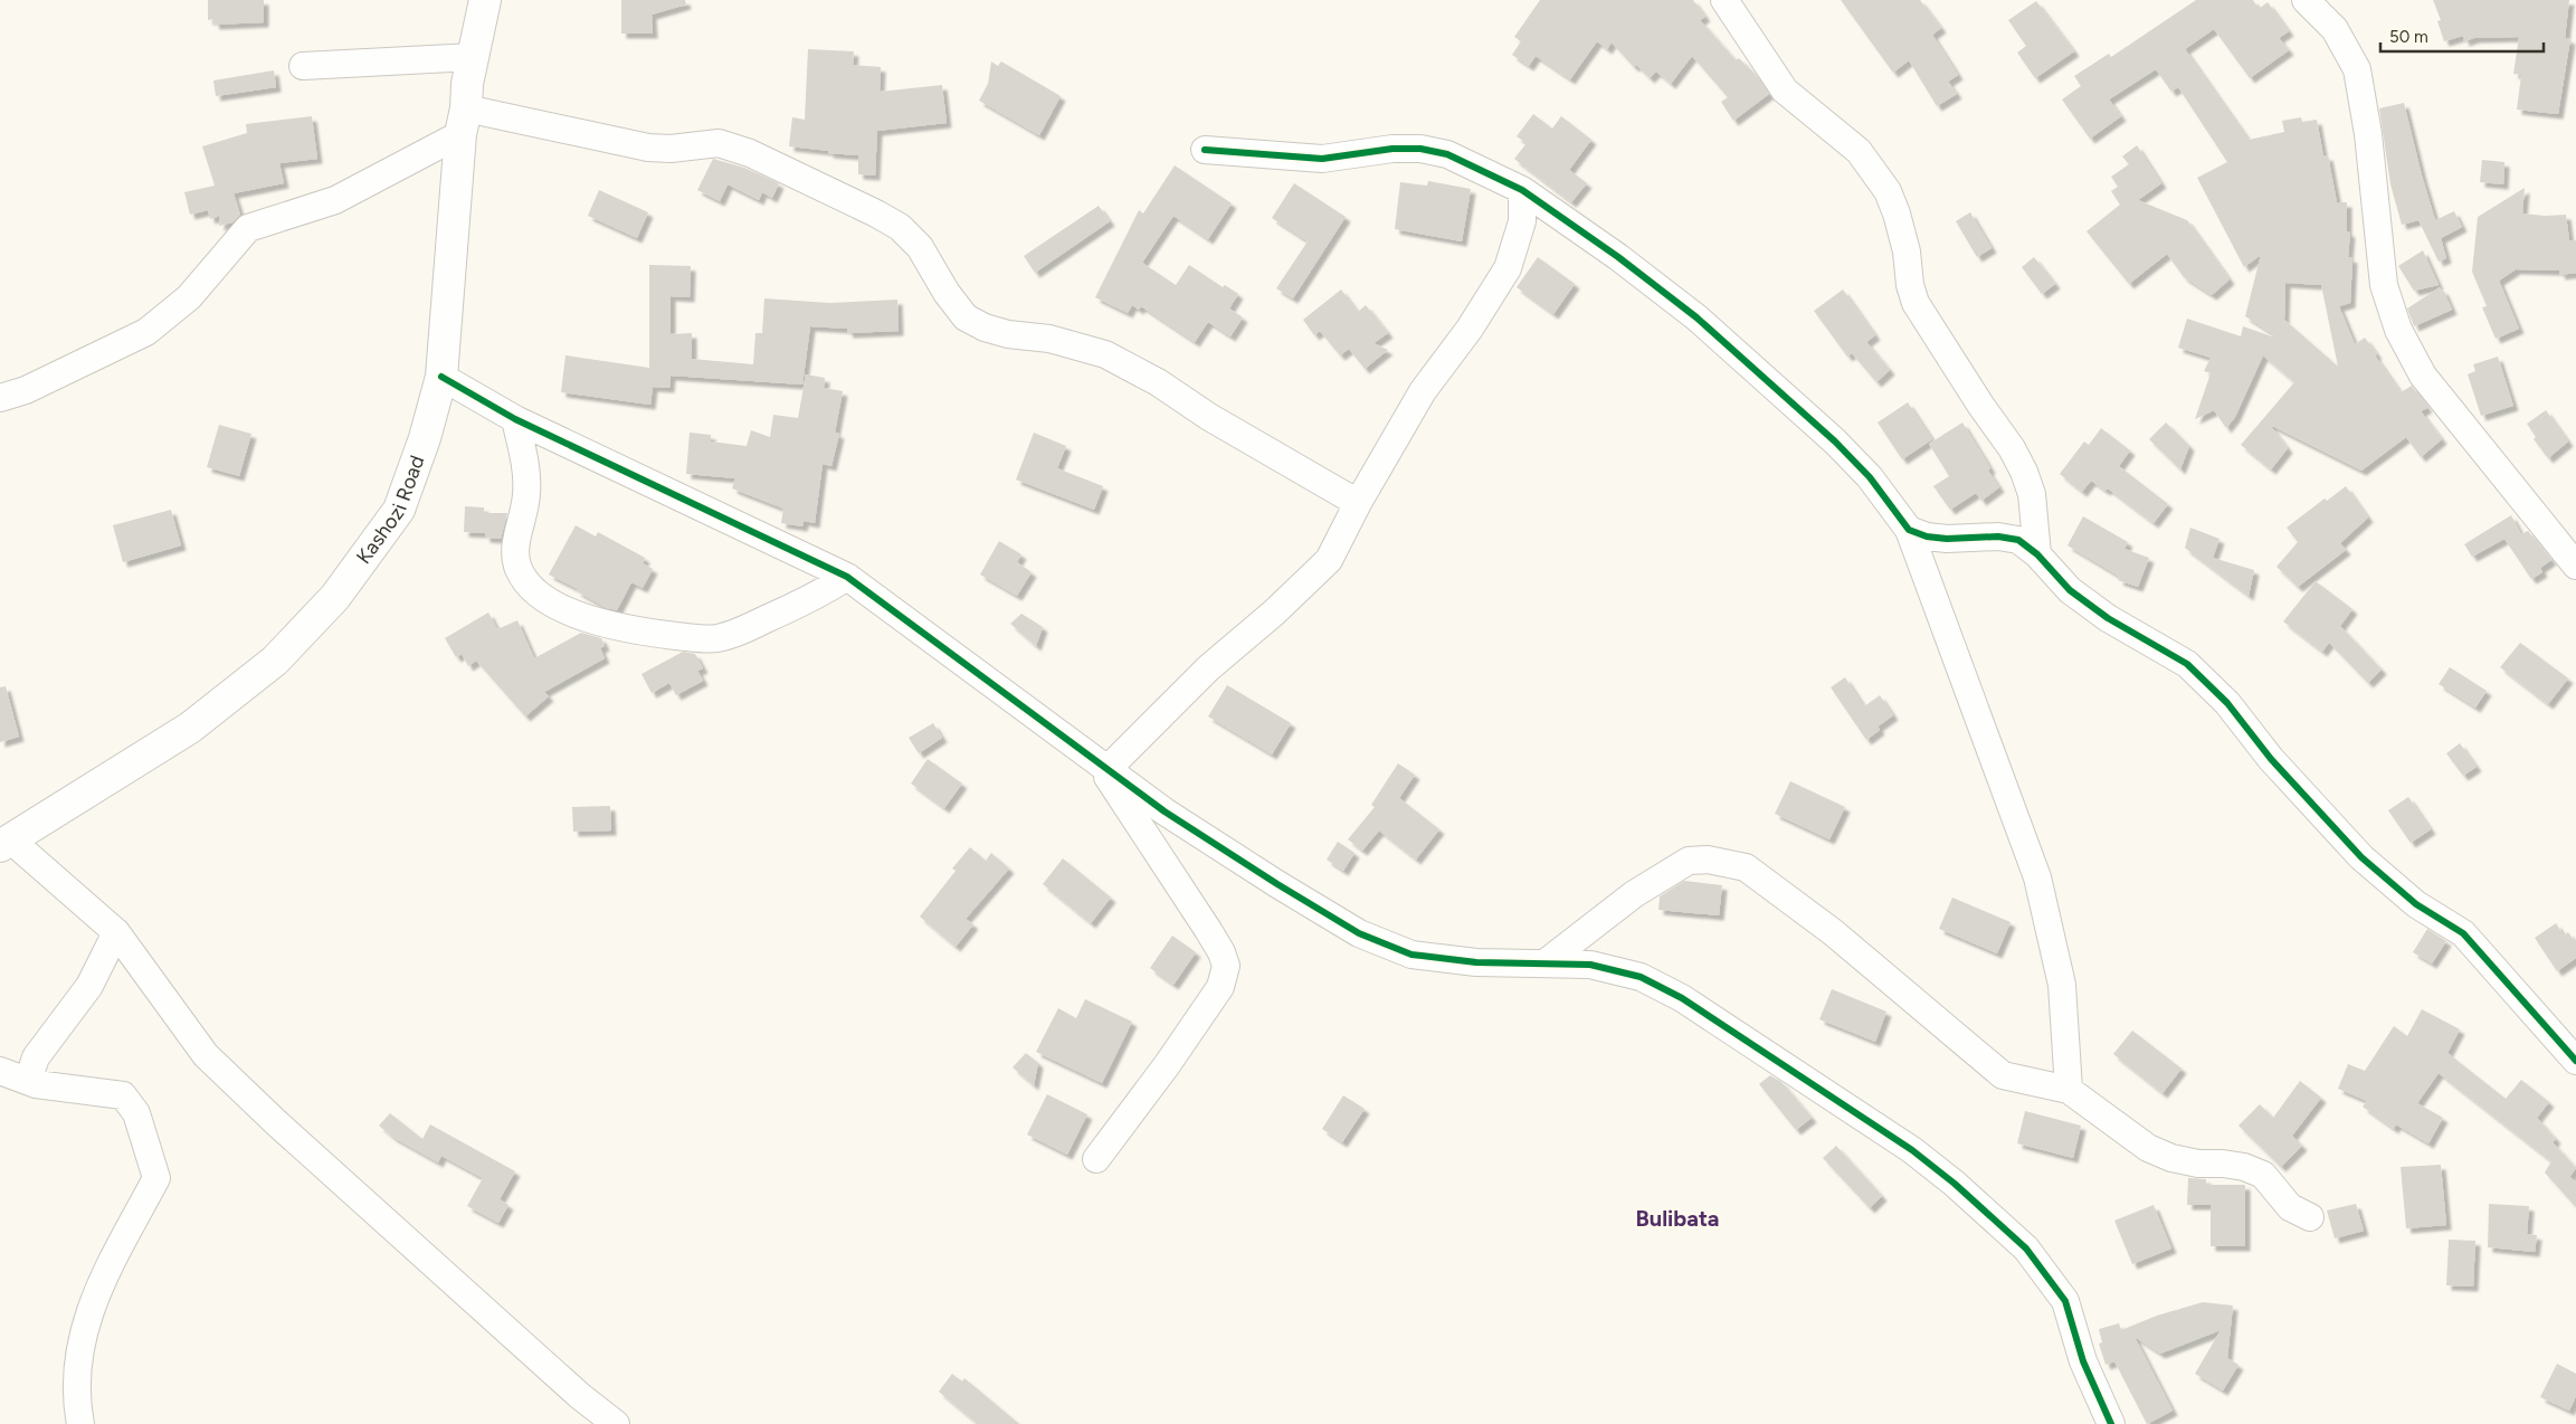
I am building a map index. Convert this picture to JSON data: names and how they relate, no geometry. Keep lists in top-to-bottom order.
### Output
{
  "streets": {
    "main road": ["Kashozi Road"]
  },
  "districts": ["Bulibata"],
  "scale_bar": "50 m"
}
